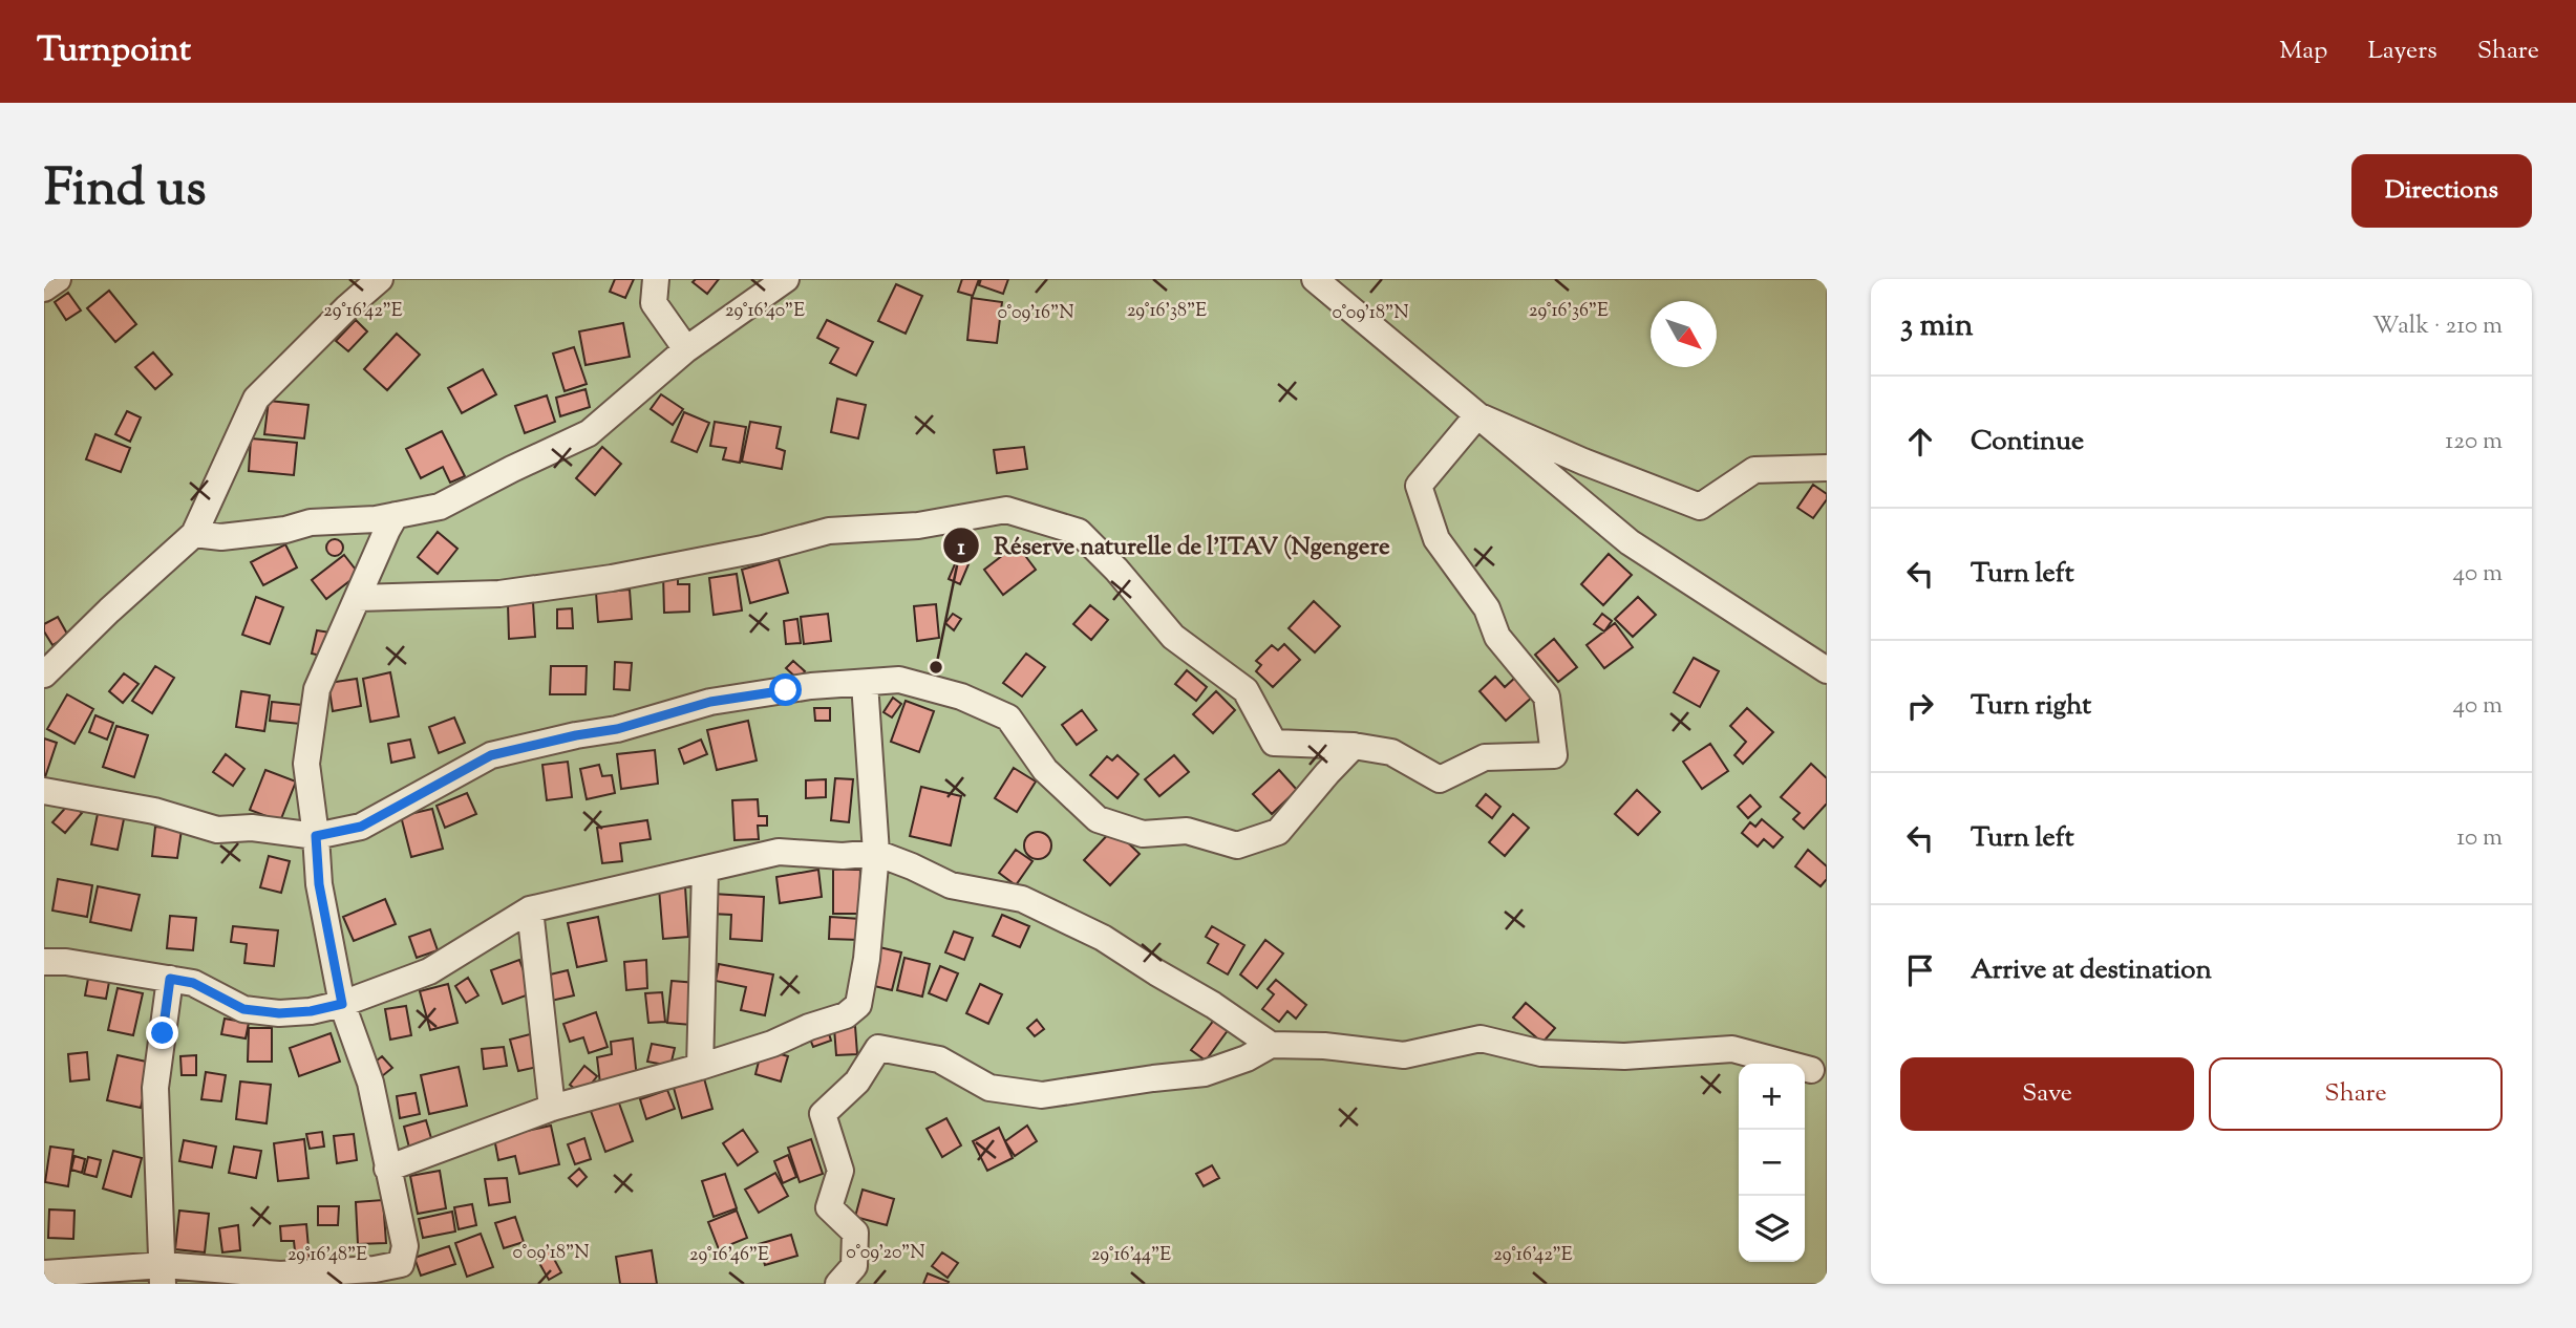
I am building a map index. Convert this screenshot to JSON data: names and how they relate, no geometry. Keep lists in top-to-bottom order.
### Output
{
  "places": ["Réserve naturelle de l'ITAV (Ngengere"],
  "north": "bottom right",
  "page": {
    "header": "Turnpoint",
    "nav": ["Map", "Layers", "Share"],
    "title": "Find us",
    "buttons": [
      "Directions",
      ["Save", "Share"]
    ],
    "heading": ["3 min", "Walk · 210 m"],
    "list": [
      ["Continue", "120 m"],
      ["Turn left", "40 m"],
      ["Turn right", "40 m"],
      ["Turn left", "10 m"],
      "Arrive at destination"
    ],
    "map_buttons": ["+", "−"]
  },
  "coordinates": [
    "29°16'42\"E",
    "29°16'40\"E",
    "29°16'38\"E",
    "29°16'36\"E",
    "0°09'16\"N",
    "0°09'18\"N",
    "0°09'20\"N",
    "29°16'48\"E",
    "29°16'46\"E",
    "29°16'44\"E"
  ]
}
